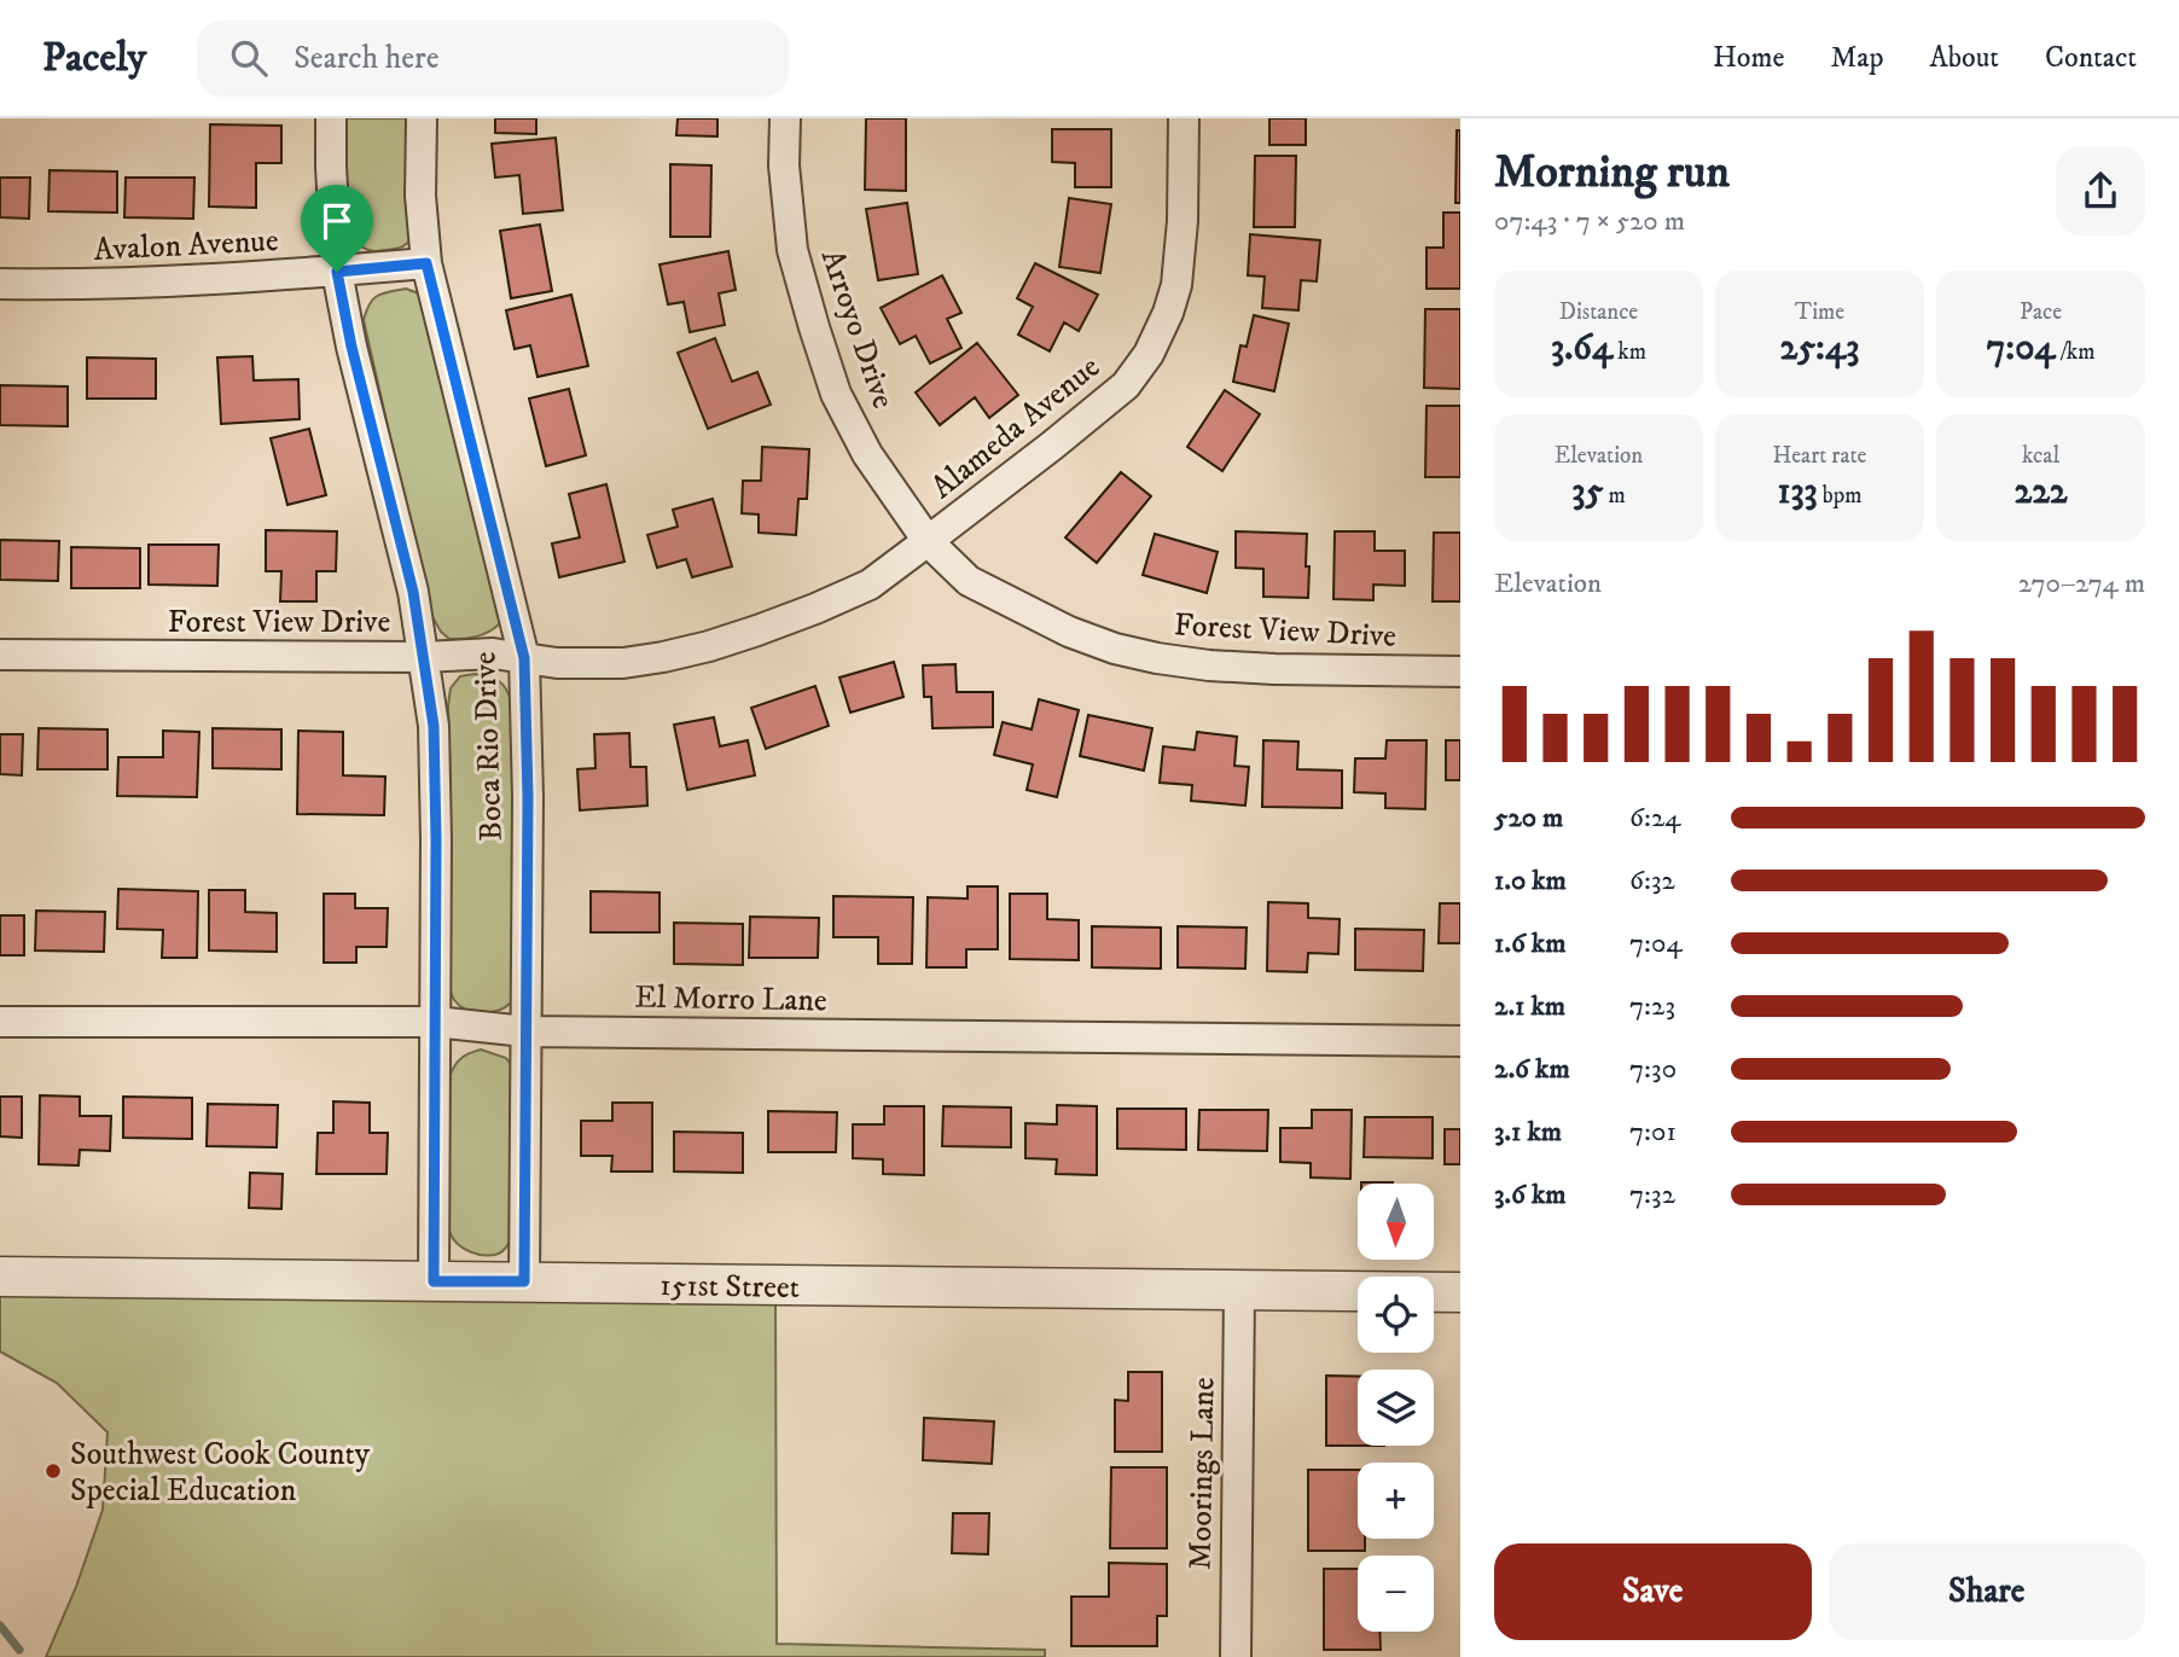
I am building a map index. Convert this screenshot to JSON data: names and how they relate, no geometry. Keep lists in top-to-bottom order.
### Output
{
  "streets": {
    "street": [
      "Avalon Avenue",
      "Arroyo Drive",
      "Alameda Avenue",
      "Forest View Drive",
      "Boca Rio Drive",
      "El Morro Lane",
      "151st Street",
      "Moorings Lane"
    ]
  },
  "crossings": [
    ["Avalon Avenue", "Boca Rio Drive"],
    ["Arroyo Drive", "Alameda Avenue"],
    ["Arroyo Drive", "Forest View Drive"],
    ["Alameda Avenue", "Forest View Drive"],
    ["Forest View Drive", "Boca Rio Drive"],
    ["Boca Rio Drive", "El Morro Lane"],
    ["Boca Rio Drive", "151st Street"],
    ["151st Street", "Moorings Lane"]
  ],
  "places": ["Southwest Cook County Special Education"],
  "north": "bottom",
  "page": {
    "header": "Pacely",
    "search": "Search here",
    "nav": [
      "Home",
      "Map",
      "About",
      "Contact"
    ],
    "heading": ["Morning run", "07:43 · 7 × 520 m"],
    "stats": [
      ["Distance", "3.64 km"],
      ["Time", "25:43"],
      ["Pace", "7:04 /km"],
      ["Elevation", "35 m"],
      ["Heart rate", "133 bpm"],
      ["kcal", "222"]
    ],
    "chart": ["Elevation", "270–274 m"],
    "list": [
      {
        "name": "520 m",
        "note": "6:24"
      },
      {
        "name": "1.0 km",
        "note": "6:32"
      },
      {
        "name": "1.6 km",
        "note": "7:04"
      },
      {
        "name": "2.1 km",
        "note": "7:23"
      },
      {
        "name": "2.6 km",
        "note": "7:30"
      },
      {
        "name": "3.1 km",
        "note": "7:01"
      },
      {
        "name": "3.6 km",
        "note": "7:32"
      }
    ],
    "map_buttons": ["+", "−"],
    "buttons": ["Save", "Share"]
  }
}
